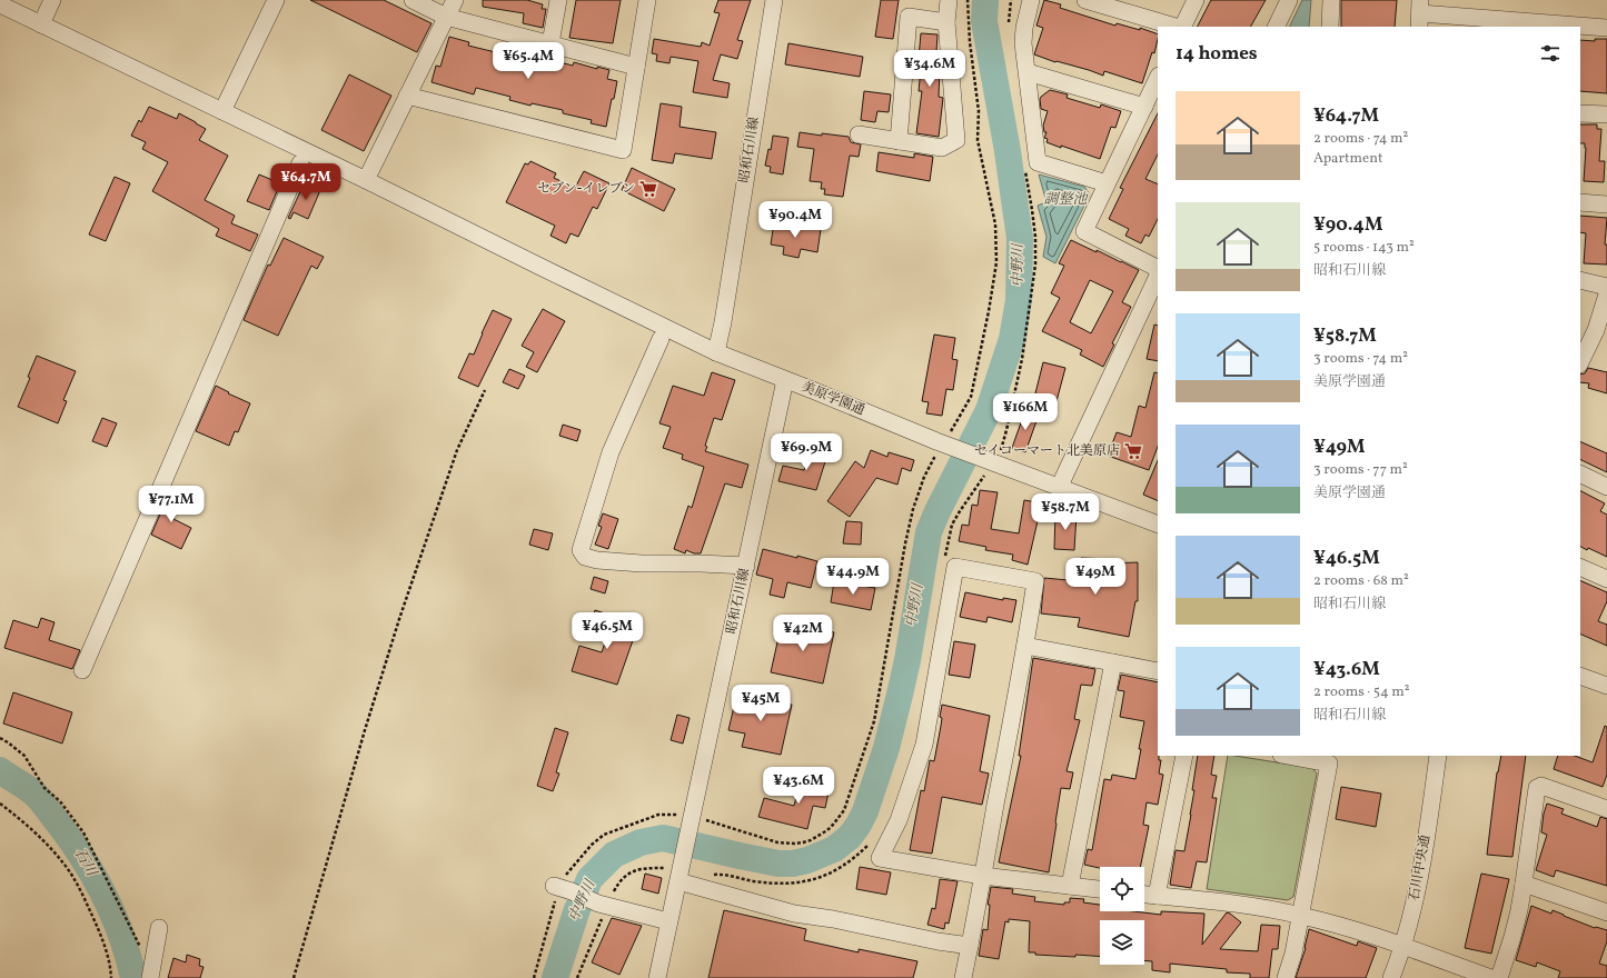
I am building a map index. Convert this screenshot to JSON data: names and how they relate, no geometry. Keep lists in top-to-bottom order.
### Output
{
  "streets": {
    "street": ["昭和石川線", "美原学園通", "石川中央通"]
  },
  "crossings": [
    ["昭和石川線", "美原学園通"]
  ],
  "water": ["調整池", "中野川", "石川"],
  "places": {
    "supermarket": ["セブン-イレブン", "セイコーマート北美原店"]
  },
  "page": {
    "heading": "14 homes",
    "price": [
      "¥65.4M",
      "¥34.6M",
      "¥64.7M",
      "¥90.4M",
      "¥166M",
      "¥69.9M",
      "¥77.1M",
      "¥58.7M",
      "¥44.9M",
      "¥49M",
      "¥46.5M",
      "¥42M",
      "¥45M",
      "¥43.6M"
    ],
    "list": [
      {
        "name": "¥64.7M",
        "note": "2 rooms · 74 m² · Apartment"
      },
      {
        "name": "¥90.4M",
        "note": "5 rooms · 143 m² · 昭和石川線"
      },
      {
        "name": "¥58.7M",
        "note": "3 rooms · 74 m² · 美原学園通"
      },
      {
        "name": "¥49M",
        "note": "3 rooms · 77 m² · 美原学園通"
      },
      {
        "name": "¥46.5M",
        "note": "2 rooms · 68 m² · 昭和石川線"
      },
      {
        "name": "¥43.6M",
        "note": "2 rooms · 54 m² · 昭和石川線"
      }
    ]
  }
}
